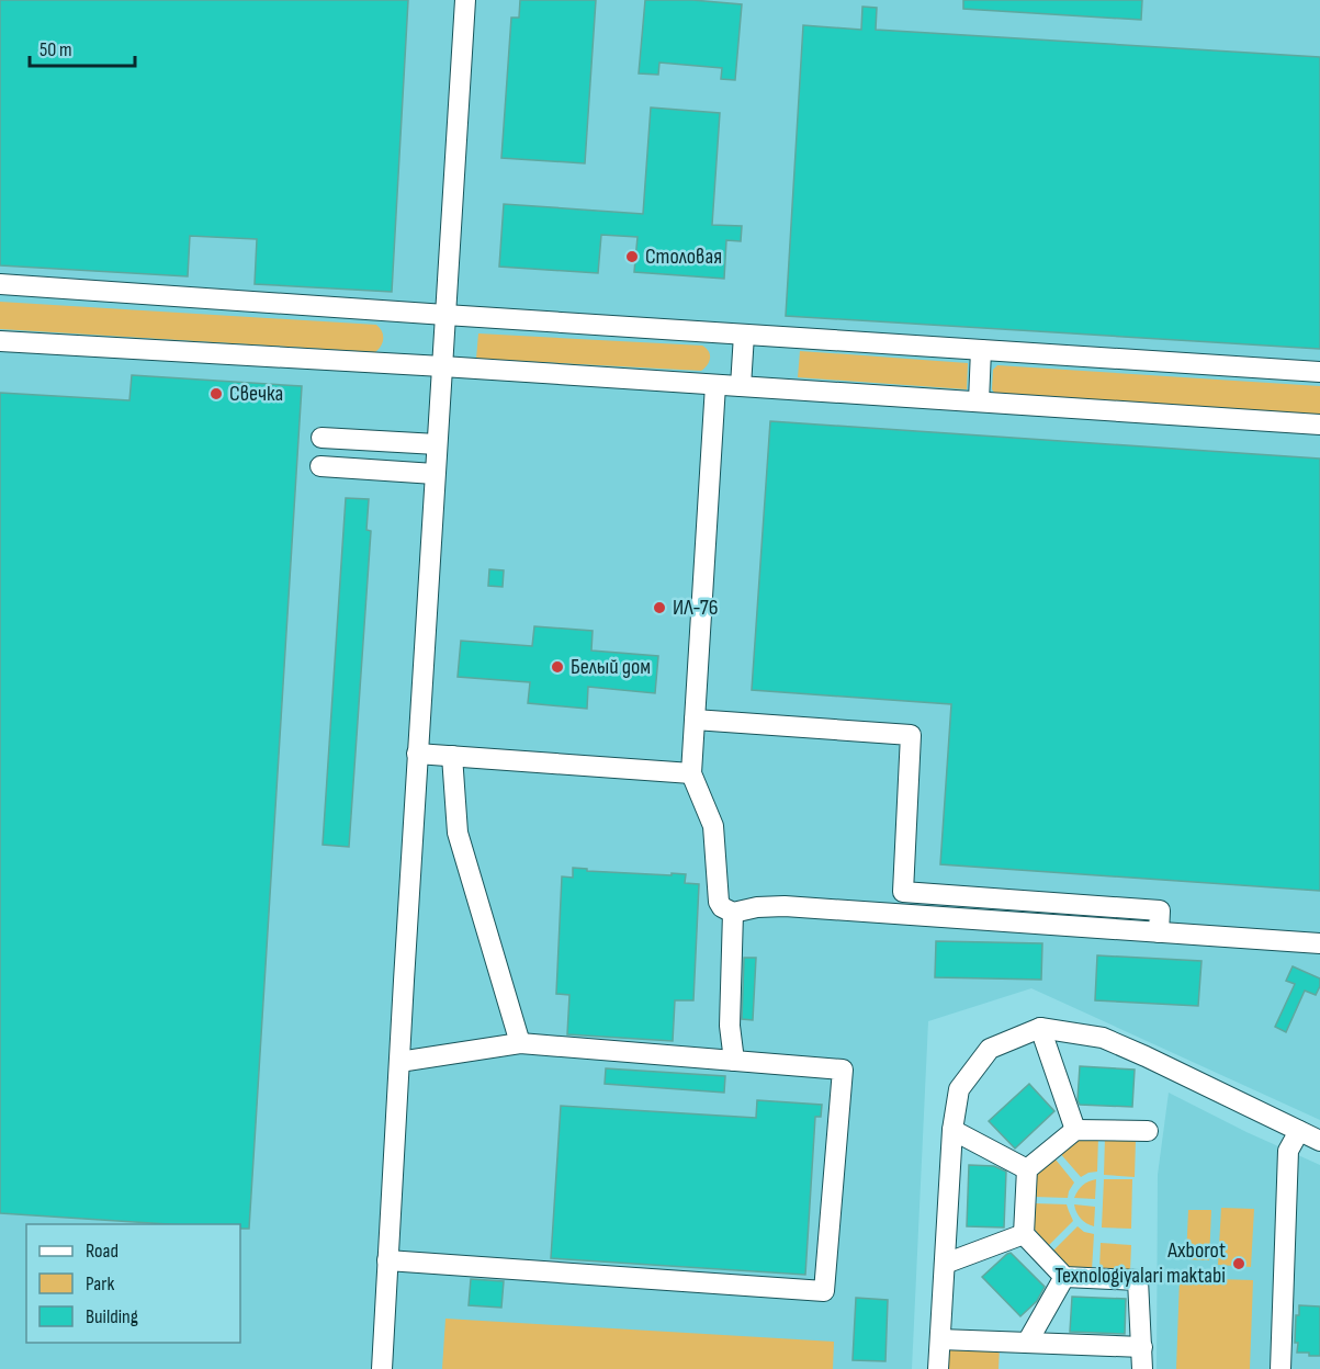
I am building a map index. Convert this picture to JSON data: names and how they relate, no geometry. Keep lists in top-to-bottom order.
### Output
{
  "places": [
    "Столовая",
    "Свечка",
    "ИЛ-76",
    "Белый дом",
    "Axborot Texnologiyalari maktabi"
  ],
  "legend": ["Road", "Park", "Building"],
  "scale_bar": "50 m"
}
